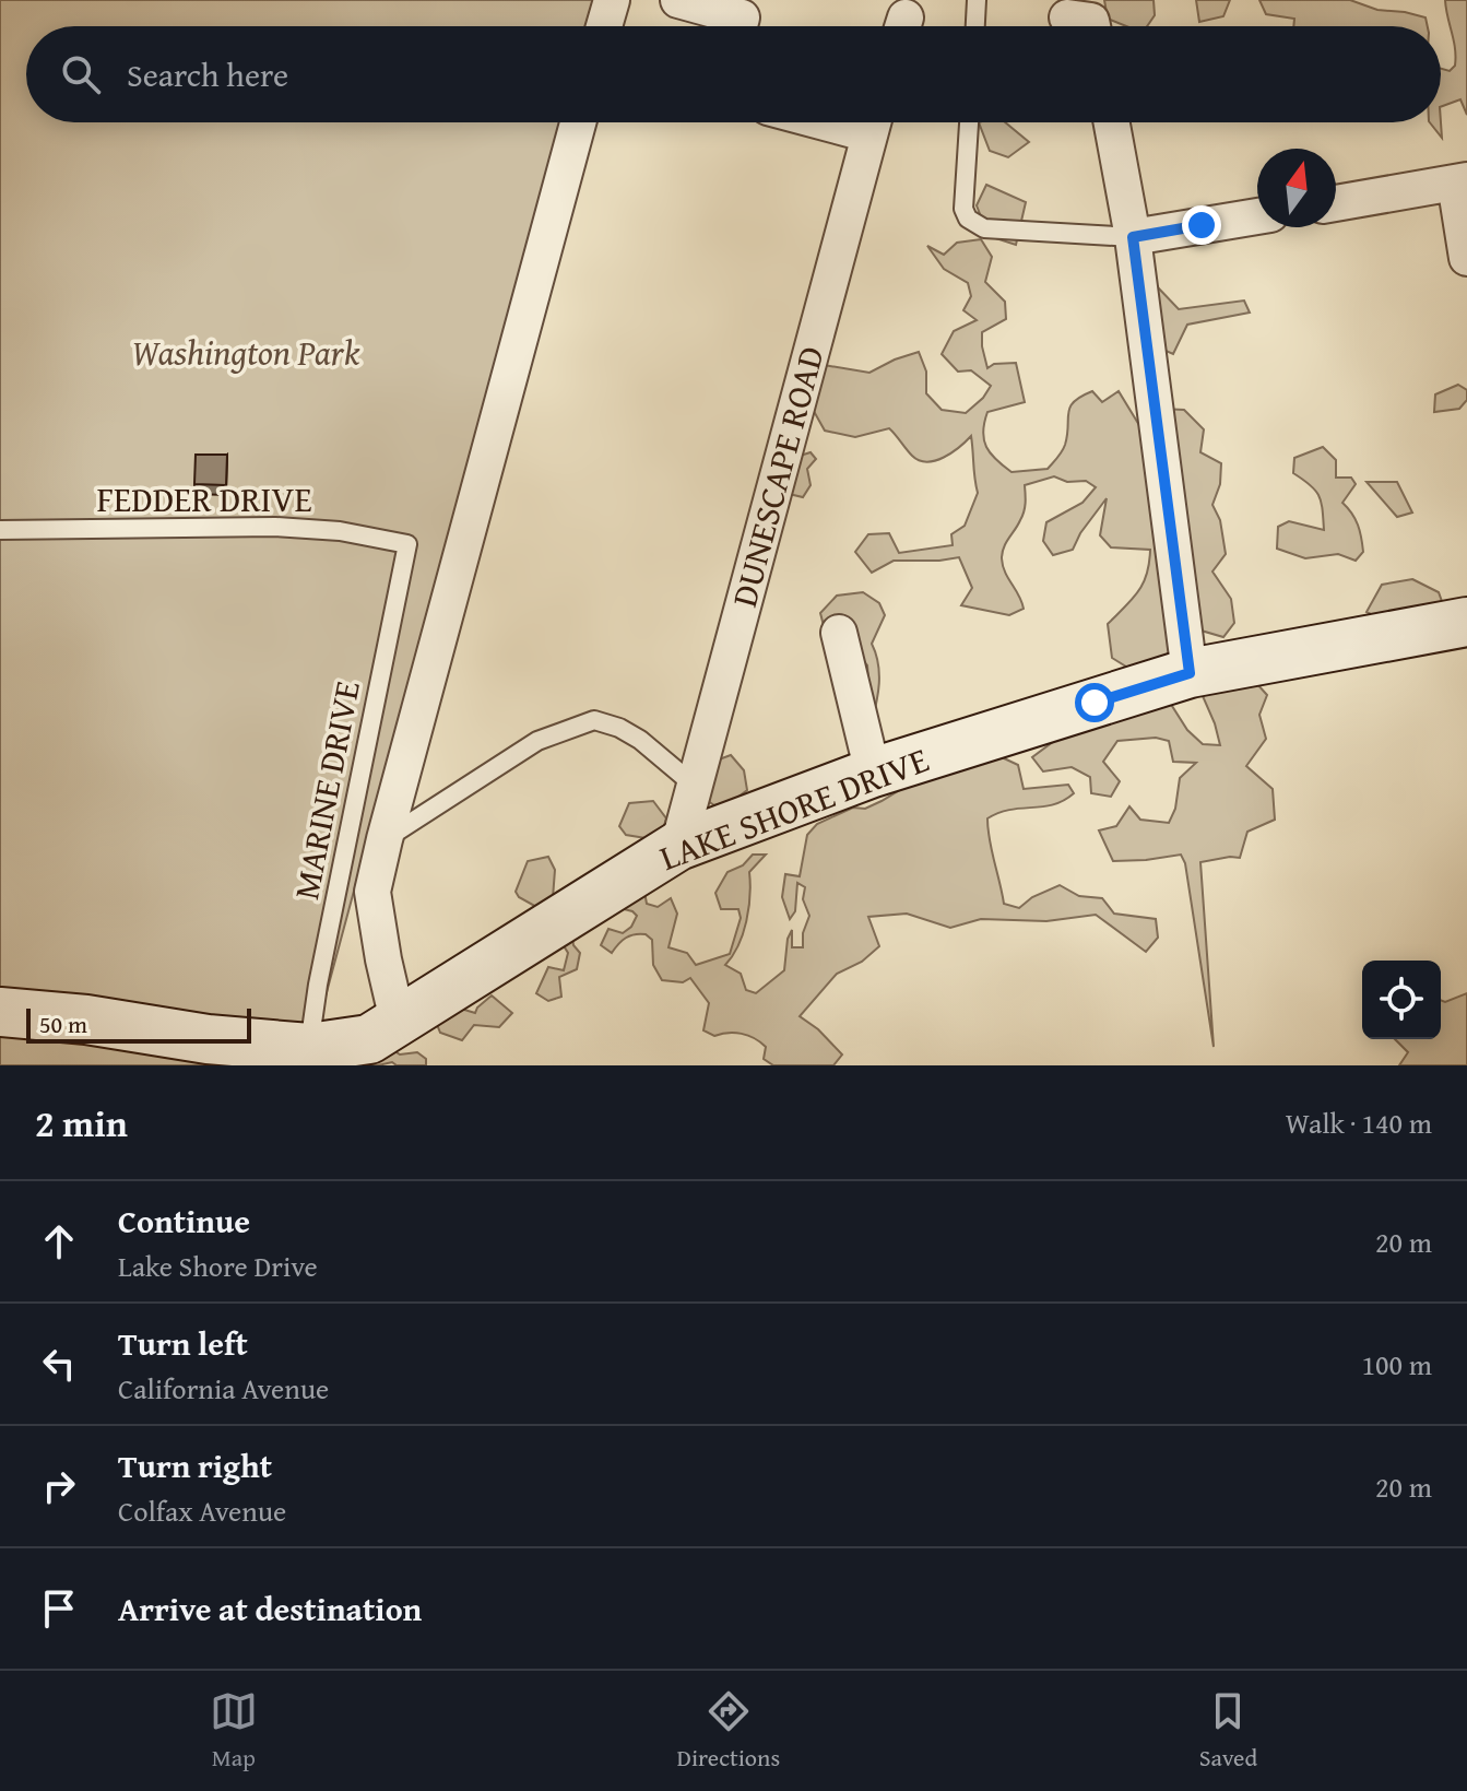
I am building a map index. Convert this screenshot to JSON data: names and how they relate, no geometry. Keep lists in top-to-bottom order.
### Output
{
  "streets": {
    "street": ["DUNESCAPE ROAD", "LAKE SHORE DRIVE"],
    "lane": ["FEDDER DRIVE", "MARINE DRIVE"]
  },
  "crossings": [
    ["DUNESCAPE ROAD", "LAKE SHORE DRIVE"],
    ["FEDDER DRIVE", "MARINE DRIVE"],
    ["MARINE DRIVE", "LAKE SHORE DRIVE"]
  ],
  "parks": ["Washington Park"],
  "scale_bar": "50 m",
  "north": "top",
  "page": {
    "search": "Search here",
    "scale": "50 m",
    "heading": ["2 min", "Walk · 140 m"],
    "list": [
      ["Continue", "Lake Shore Drive", "20 m"],
      ["Turn left", "California Avenue", "100 m"],
      ["Turn right", "Colfax Avenue", "20 m"],
      "Arrive at destination"
    ],
    "nav": ["Map", "Directions", "Saved"]
  }
}
